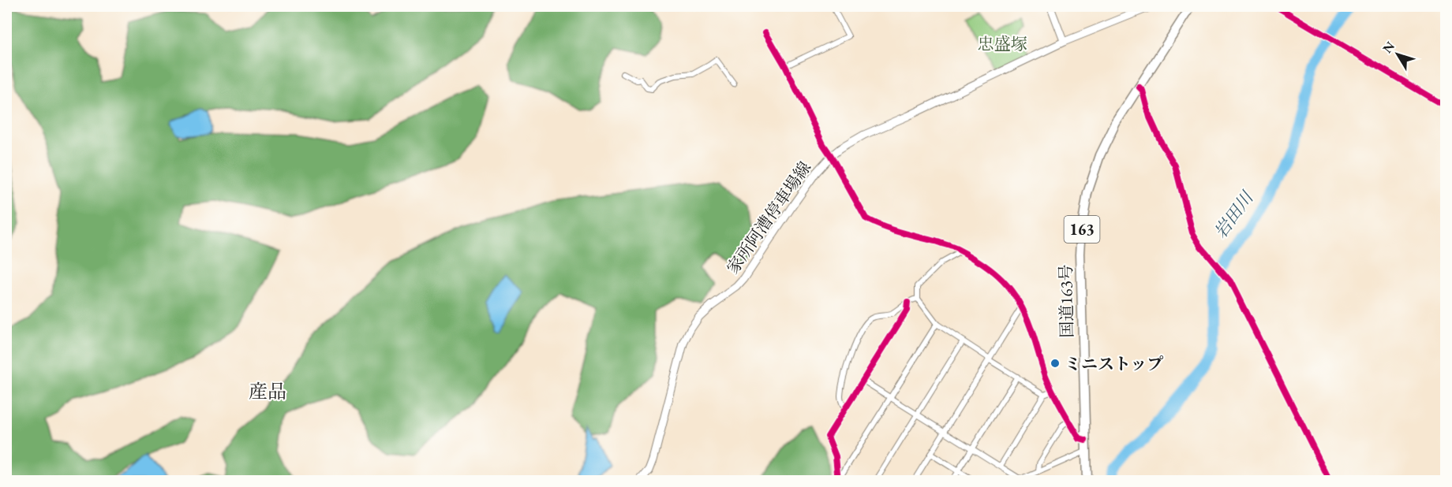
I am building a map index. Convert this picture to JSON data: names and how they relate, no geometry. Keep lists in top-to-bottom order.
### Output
{
  "streets": {
    "highway": ["163", "国道163号"],
    "main road": ["家所阿漕停車場線"]
  },
  "districts": ["産品"],
  "water": ["岩田川"],
  "parks": ["忠盛塚"],
  "places": ["ミニストップ"],
  "north": "top left"
}
